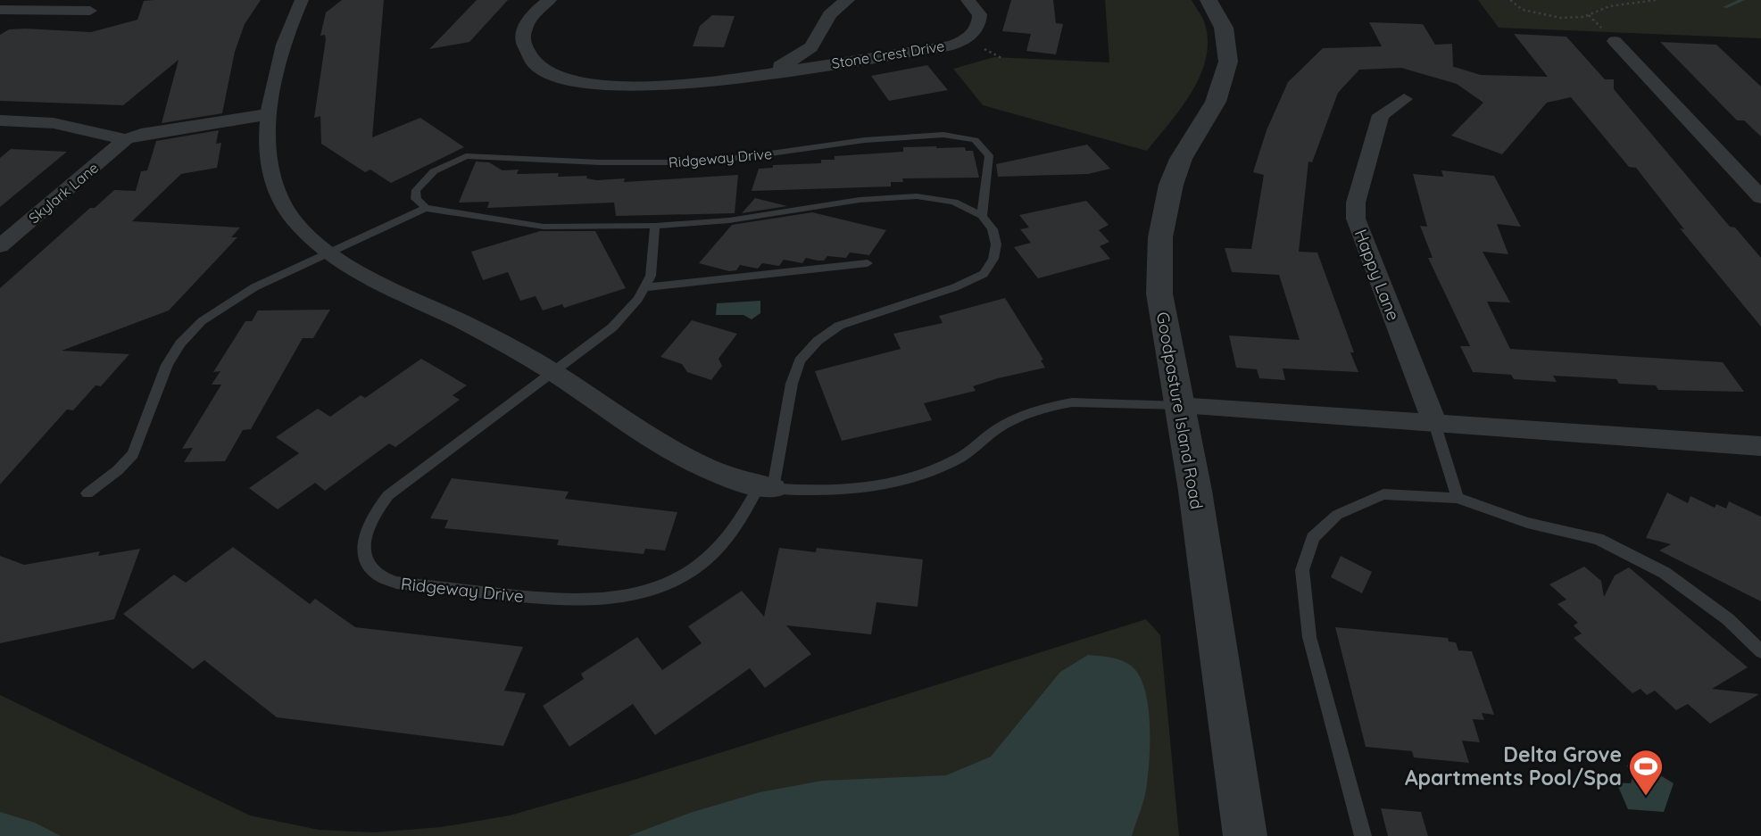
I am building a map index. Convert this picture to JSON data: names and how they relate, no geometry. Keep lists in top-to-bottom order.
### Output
{
  "streets": {
    "street": [
      "Stone Crest Drive",
      "Skylark Lane",
      "Happy Lane",
      "Goodpasture Island Road"
    ],
    "lane": ["Ridgeway Drive"]
  },
  "places": {
    "sports": ["Delta Grove Apartments Pool/Spa"]
  }
}
